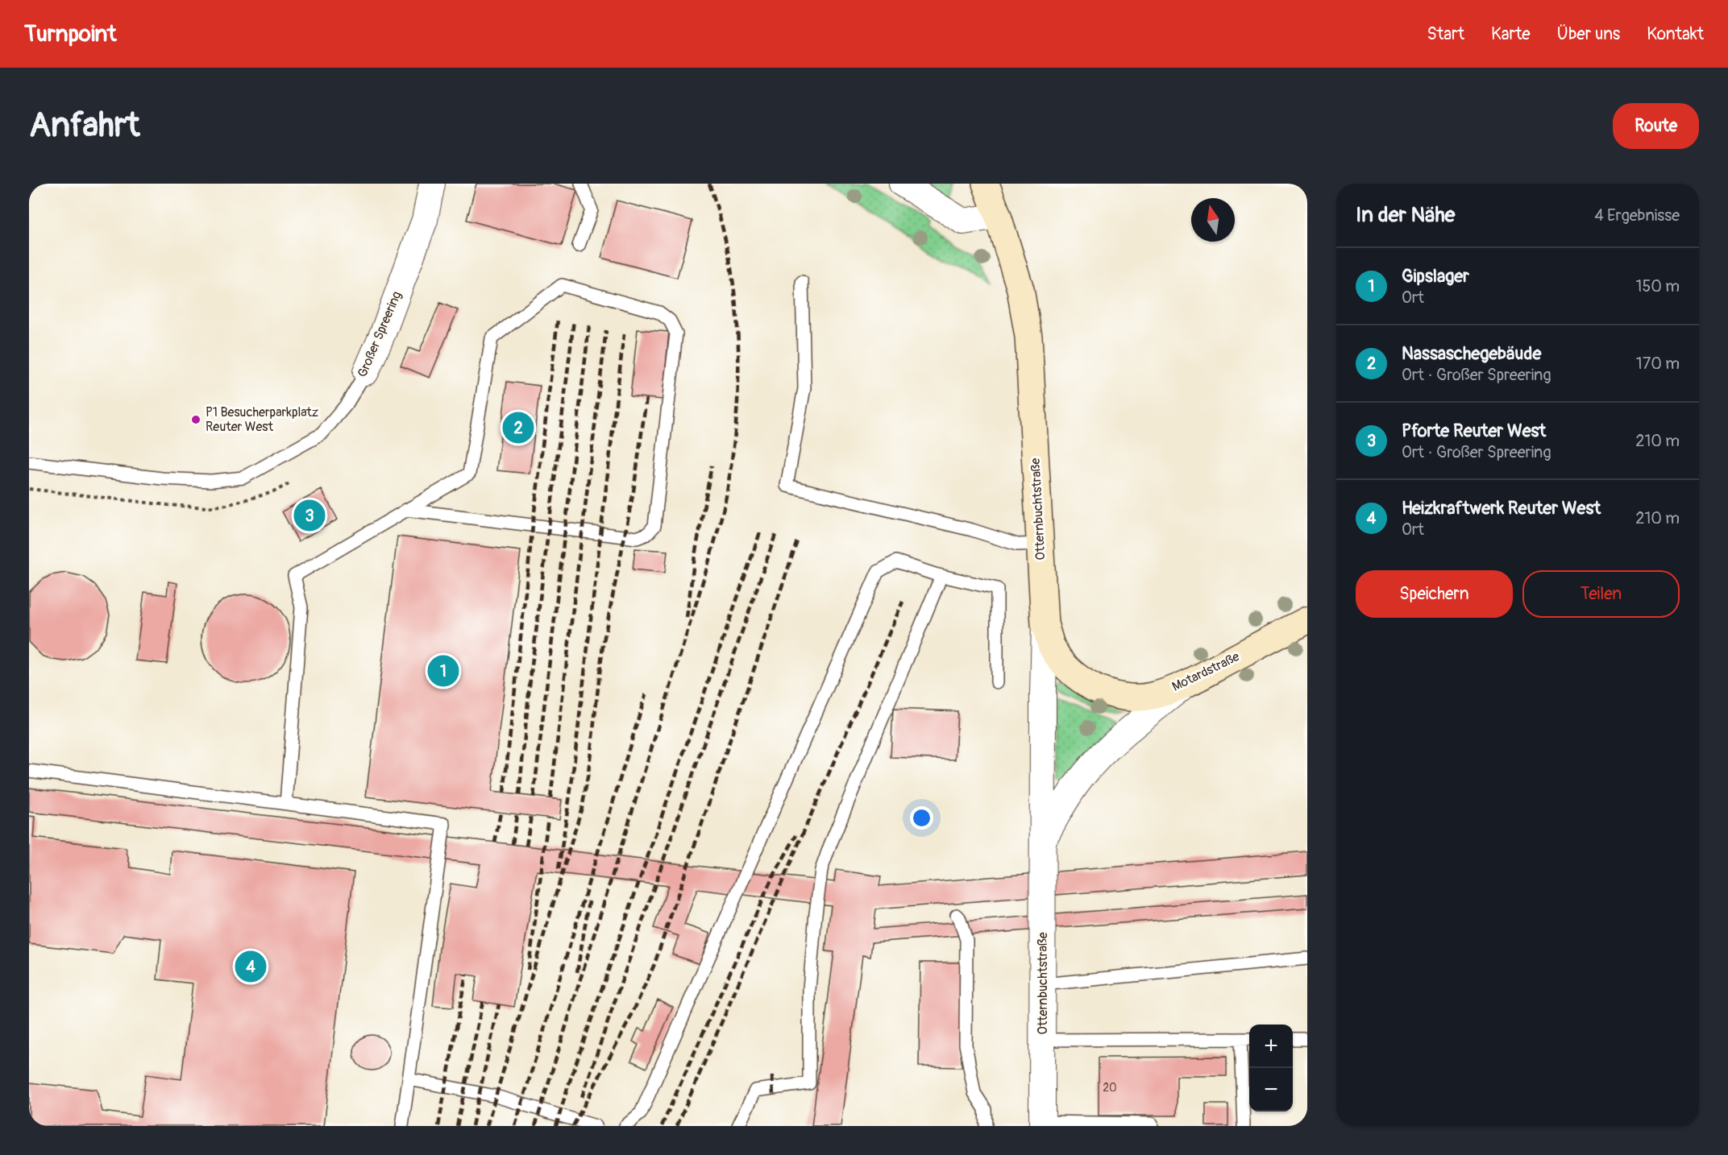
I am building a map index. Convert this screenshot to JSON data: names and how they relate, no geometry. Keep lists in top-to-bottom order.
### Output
{
  "streets": {
    "street": ["Großer Spreering", "Otternbuchtstraße", "Motardstraße"]
  },
  "crossings": [
    ["Otternbuchtstraße", "Motardstraße"]
  ],
  "places": ["P1 Besucherparkplatz Reuter West"],
  "house_numbers": ["20"],
  "north": "top",
  "page": {
    "header": "Turnpoint",
    "nav": [
      "Start",
      "Karte",
      "Über uns",
      "Kontakt"
    ],
    "buttons": [
      "Route",
      ["Speichern", "Teilen"]
    ],
    "title": "Anfahrt",
    "heading": ["In der Nähe", "4 Ergebnisse"],
    "list": [
      {
        "mark": "1",
        "name": "Gipslager",
        "note": "Ort",
        "value": "150 m"
      },
      {
        "mark": "2",
        "name": "Nassaschegebäude",
        "note": "Ort · Großer Spreering",
        "value": "170 m"
      },
      {
        "mark": "3",
        "name": "Pforte Reuter West",
        "note": "Ort · Großer Spreering",
        "value": "210 m"
      },
      {
        "mark": "4",
        "name": "Heizkraftwerk Reuter West",
        "note": "Ort",
        "value": "210 m"
      }
    ],
    "pins": [
      "2",
      "3",
      "1",
      "4"
    ],
    "map_buttons": ["+", "−"]
  }
}
